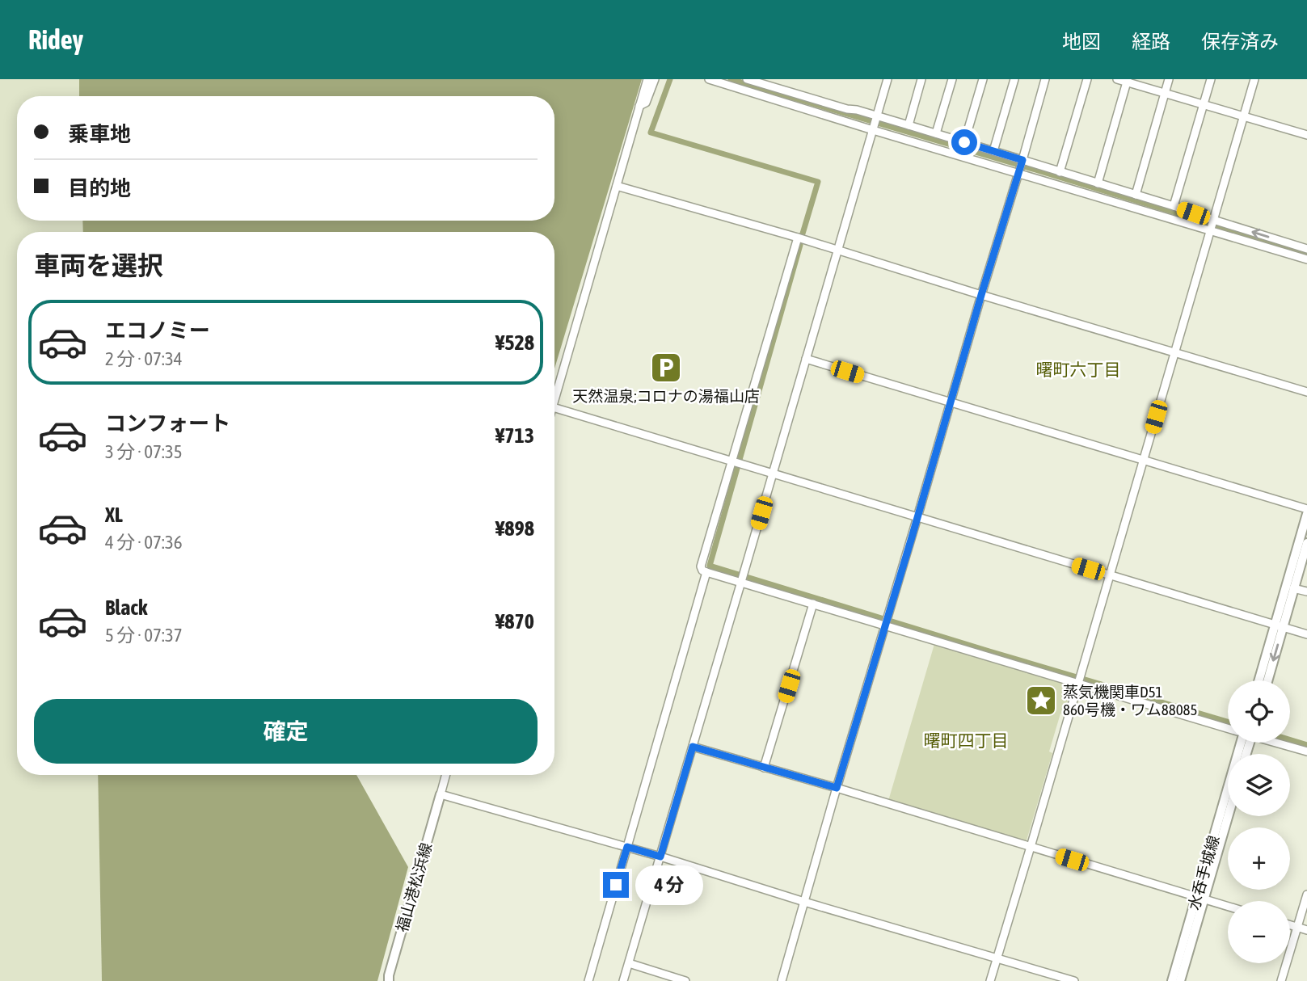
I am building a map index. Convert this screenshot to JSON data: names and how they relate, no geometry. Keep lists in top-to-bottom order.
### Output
{
  "streets": {
    "main road": ["水呑手城線", "福山港松浜線"]
  },
  "districts": ["曙町六丁目", "曙町四丁目"],
  "places": {
    "parking": ["天然温泉;コロナの湯福山店"],
    "place": ["蒸気機関車D51 860号機・ワム88085"]
  },
  "page": {
    "header": "Ridey",
    "nav": ["地図", "経路", "保存済み"],
    "banner": ["乗車地", "目的地"],
    "heading": "車両を選択",
    "list": [
      {
        "name": "エコノミー",
        "note": "2 分 · 07:34",
        "value": "¥528"
      },
      {
        "name": "コンフォート",
        "note": "3 分 · 07:35",
        "value": "¥713"
      },
      {
        "name": "XL",
        "note": "4 分 · 07:36",
        "value": "¥898"
      },
      {
        "name": "Black",
        "note": "5 分 · 07:37",
        "value": "¥870"
      }
    ],
    "map_buttons": ["+", "−"],
    "buttons": "確定",
    "bubble": "4 分"
  }
}
